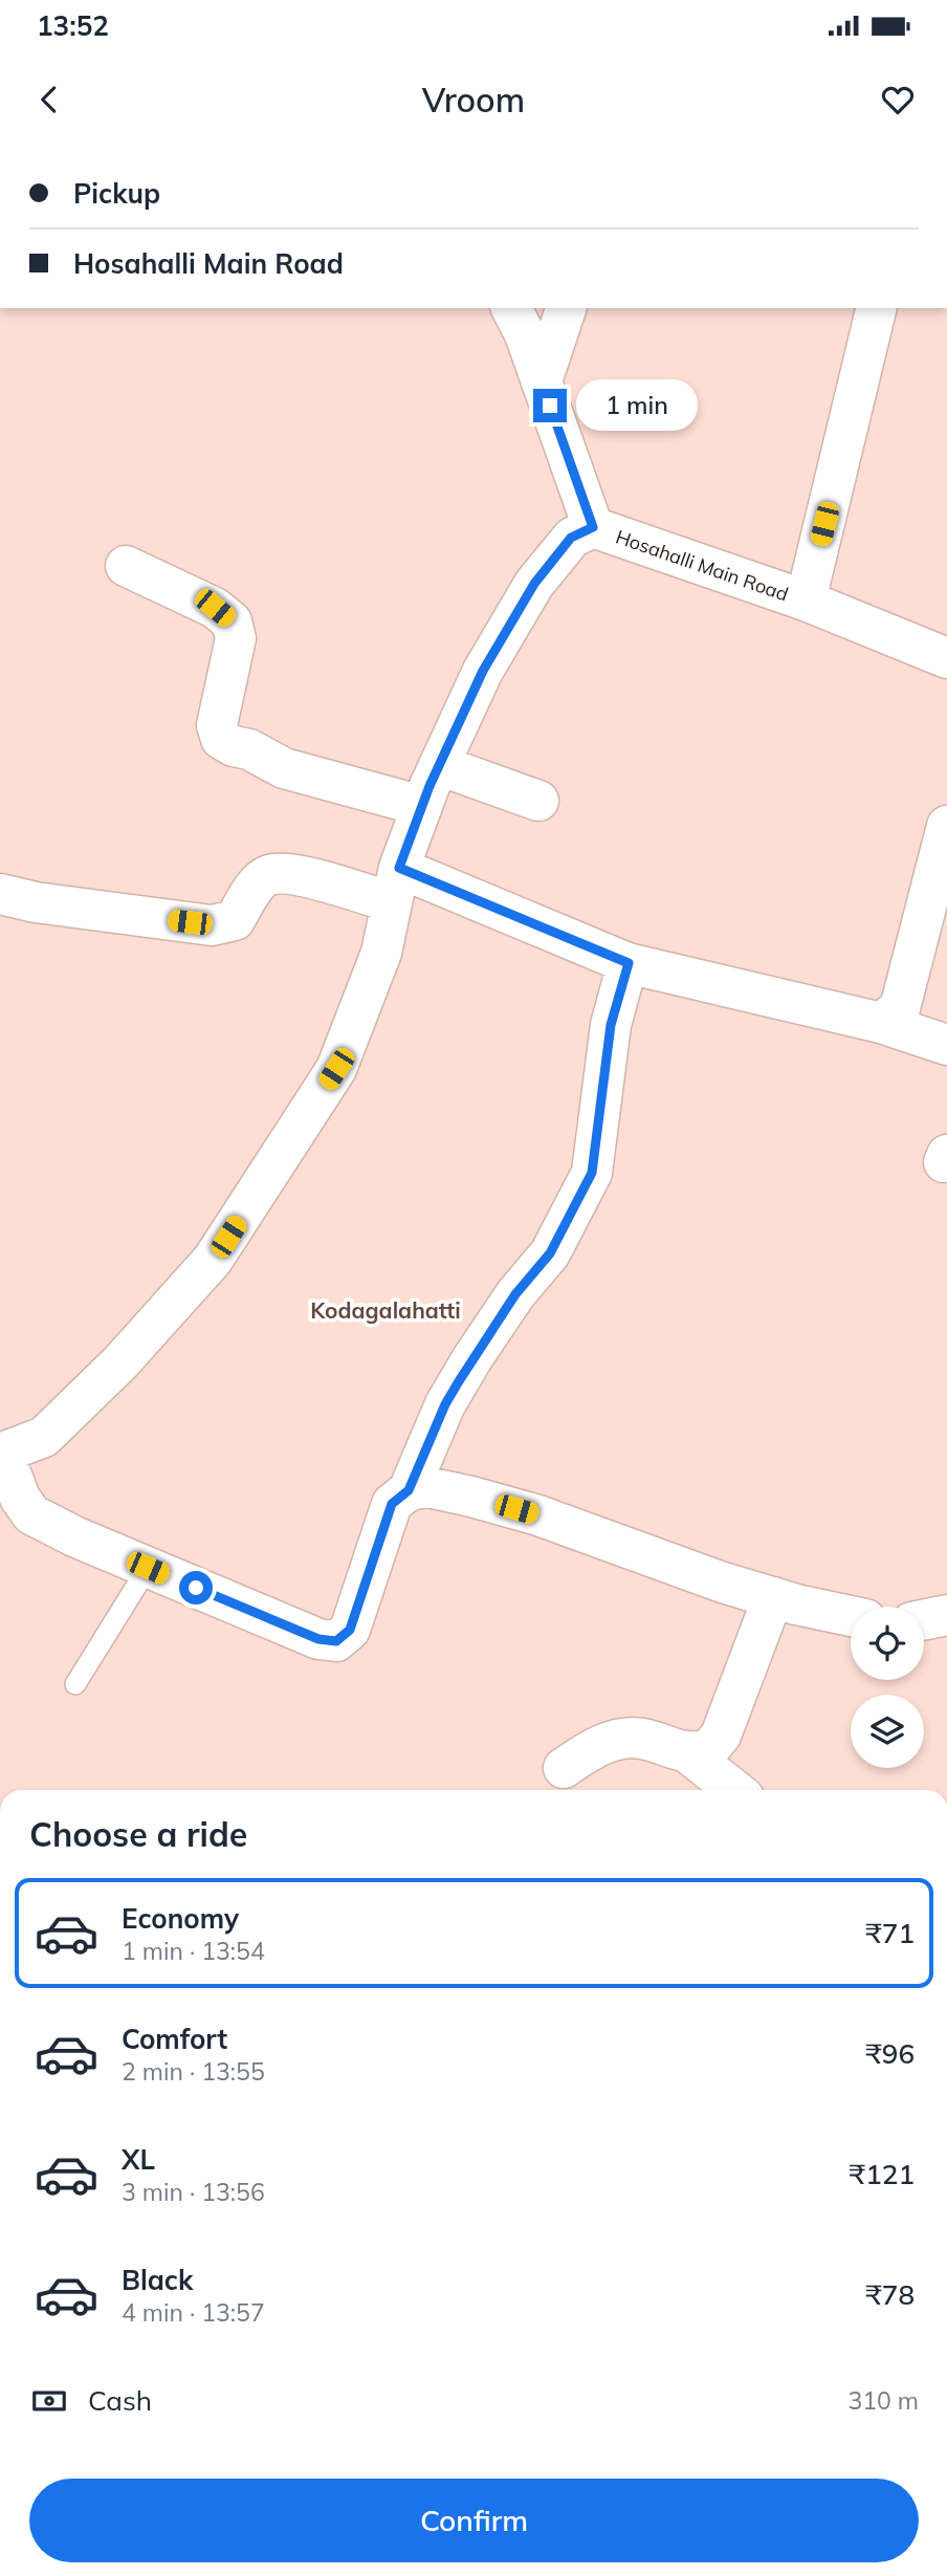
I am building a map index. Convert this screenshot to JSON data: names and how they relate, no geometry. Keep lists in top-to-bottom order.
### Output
{
  "streets": {
    "street": ["Hosahalli Main Road"]
  },
  "districts": ["Kodagalahatti"],
  "page": {
    "status": "13:52",
    "header": "Vroom",
    "banner": ["Pickup", "Hosahalli Main Road"],
    "bubble": "1 min",
    "heading": "Choose a ride",
    "list": [
      {
        "name": "Economy",
        "note": "1 min · 13:54",
        "value": "₹71"
      },
      {
        "name": "Comfort",
        "note": "2 min · 13:55",
        "value": "₹96"
      },
      {
        "name": "XL",
        "note": "3 min · 13:56",
        "value": "₹121"
      },
      {
        "name": "Black",
        "note": "4 min · 13:57",
        "value": "₹78"
      }
    ],
    "pay": ["Cash", "310 m"],
    "buttons": "Confirm"
  }
}
